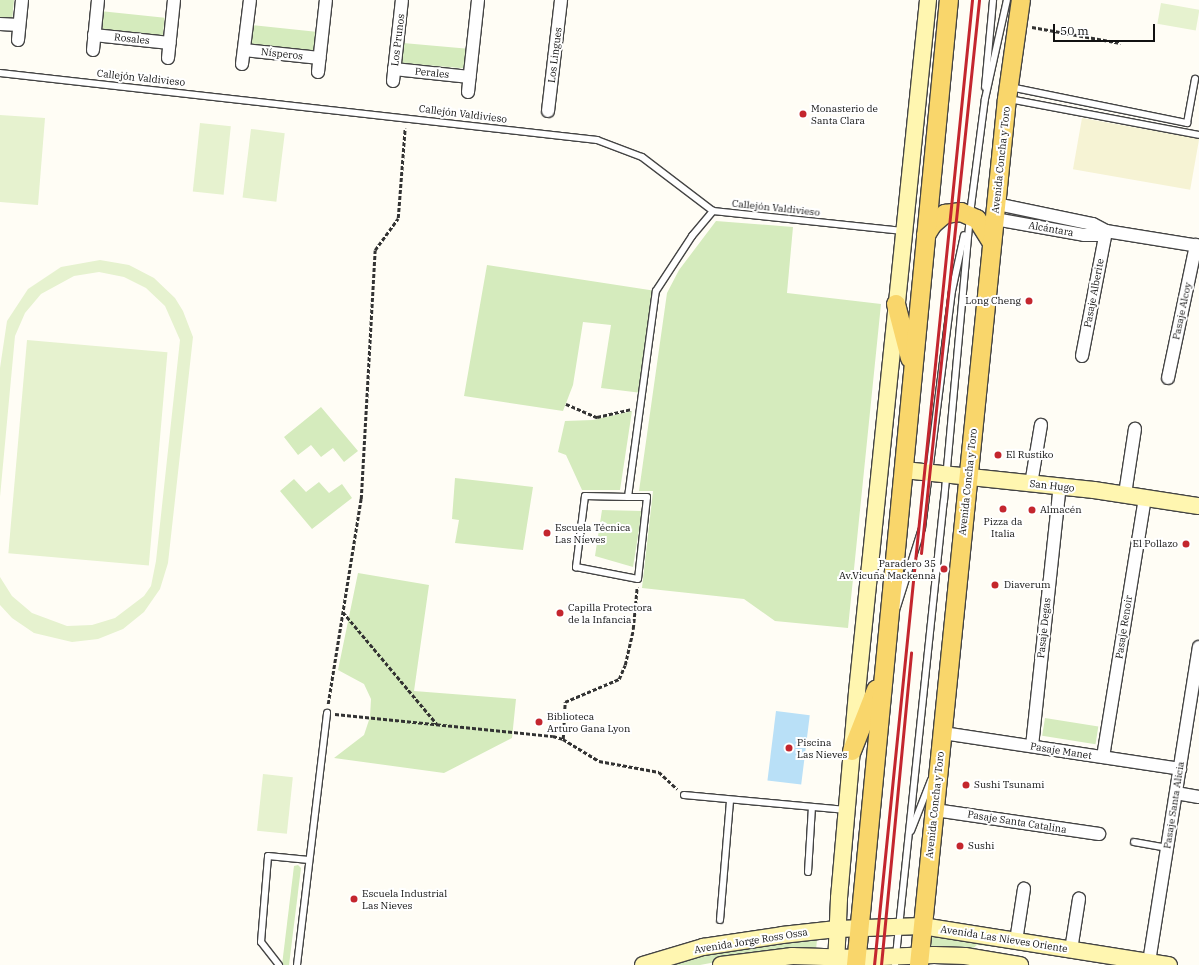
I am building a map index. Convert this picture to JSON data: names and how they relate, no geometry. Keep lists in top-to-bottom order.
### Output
{
  "streets": {
    "main road": ["Avenida Concha y Toro"],
    "street": [
      "Rosales",
      "Los Prunos",
      "Nísperos",
      "Los Lingues",
      "Perales",
      "Alcántara",
      "Pasaje Alberite",
      "Pasaje Alcoy",
      "San Hugo",
      "Pasaje Renoir",
      "Pasaje Degas",
      "Pasaje Manet",
      "Pasaje Santa Alicia",
      "Pasaje Santa Catalina",
      "Avenida Las Nieves Oriente",
      "Avenida Jorge Ross Ossa"
    ],
    "lane": ["Callejón Valdivieso"]
  },
  "crossings": [
    ["Los Prunos", "Perales"],
    ["Avenida Concha y Toro", "Alcántara"],
    ["Avenida Concha y Toro", "San Hugo"],
    ["Avenida Concha y Toro", "Pasaje Manet"],
    ["Avenida Concha y Toro", "Pasaje Santa Catalina"],
    ["Avenida Concha y Toro", "Avenida Las Nieves Oriente"],
    ["Alcántara", "Pasaje Alberite"],
    ["Alcántara", "Pasaje Alcoy"],
    ["San Hugo", "Pasaje Renoir"],
    ["San Hugo", "Pasaje Degas"],
    ["Pasaje Renoir", "Pasaje Manet"],
    ["Pasaje Degas", "Pasaje Manet"],
    ["Pasaje Manet", "Pasaje Santa Alicia"],
    ["Pasaje Santa Alicia", "Avenida Las Nieves Oriente"],
    ["Avenida Las Nieves Oriente", "Avenida Jorge Ross Ossa"]
  ],
  "places": [
    "Monasterio de Santa Clara",
    "Long Cheng",
    "El Rustiko",
    "Pizza da Italia",
    "Almacén",
    "Escuela Técnica Las Nieves",
    "El Pollazo",
    "Paradero 35 Av.Vicuña Mackenna",
    "Diaverum",
    "Capilla Protectora de la Infancia",
    "Biblioteca Arturo Gana Lyon",
    "Piscina Las Nieves",
    "Sushi Tsunami",
    "Sushi",
    "Escuela Industrial Las Nieves"
  ],
  "scale_bar": "50 m"
}
